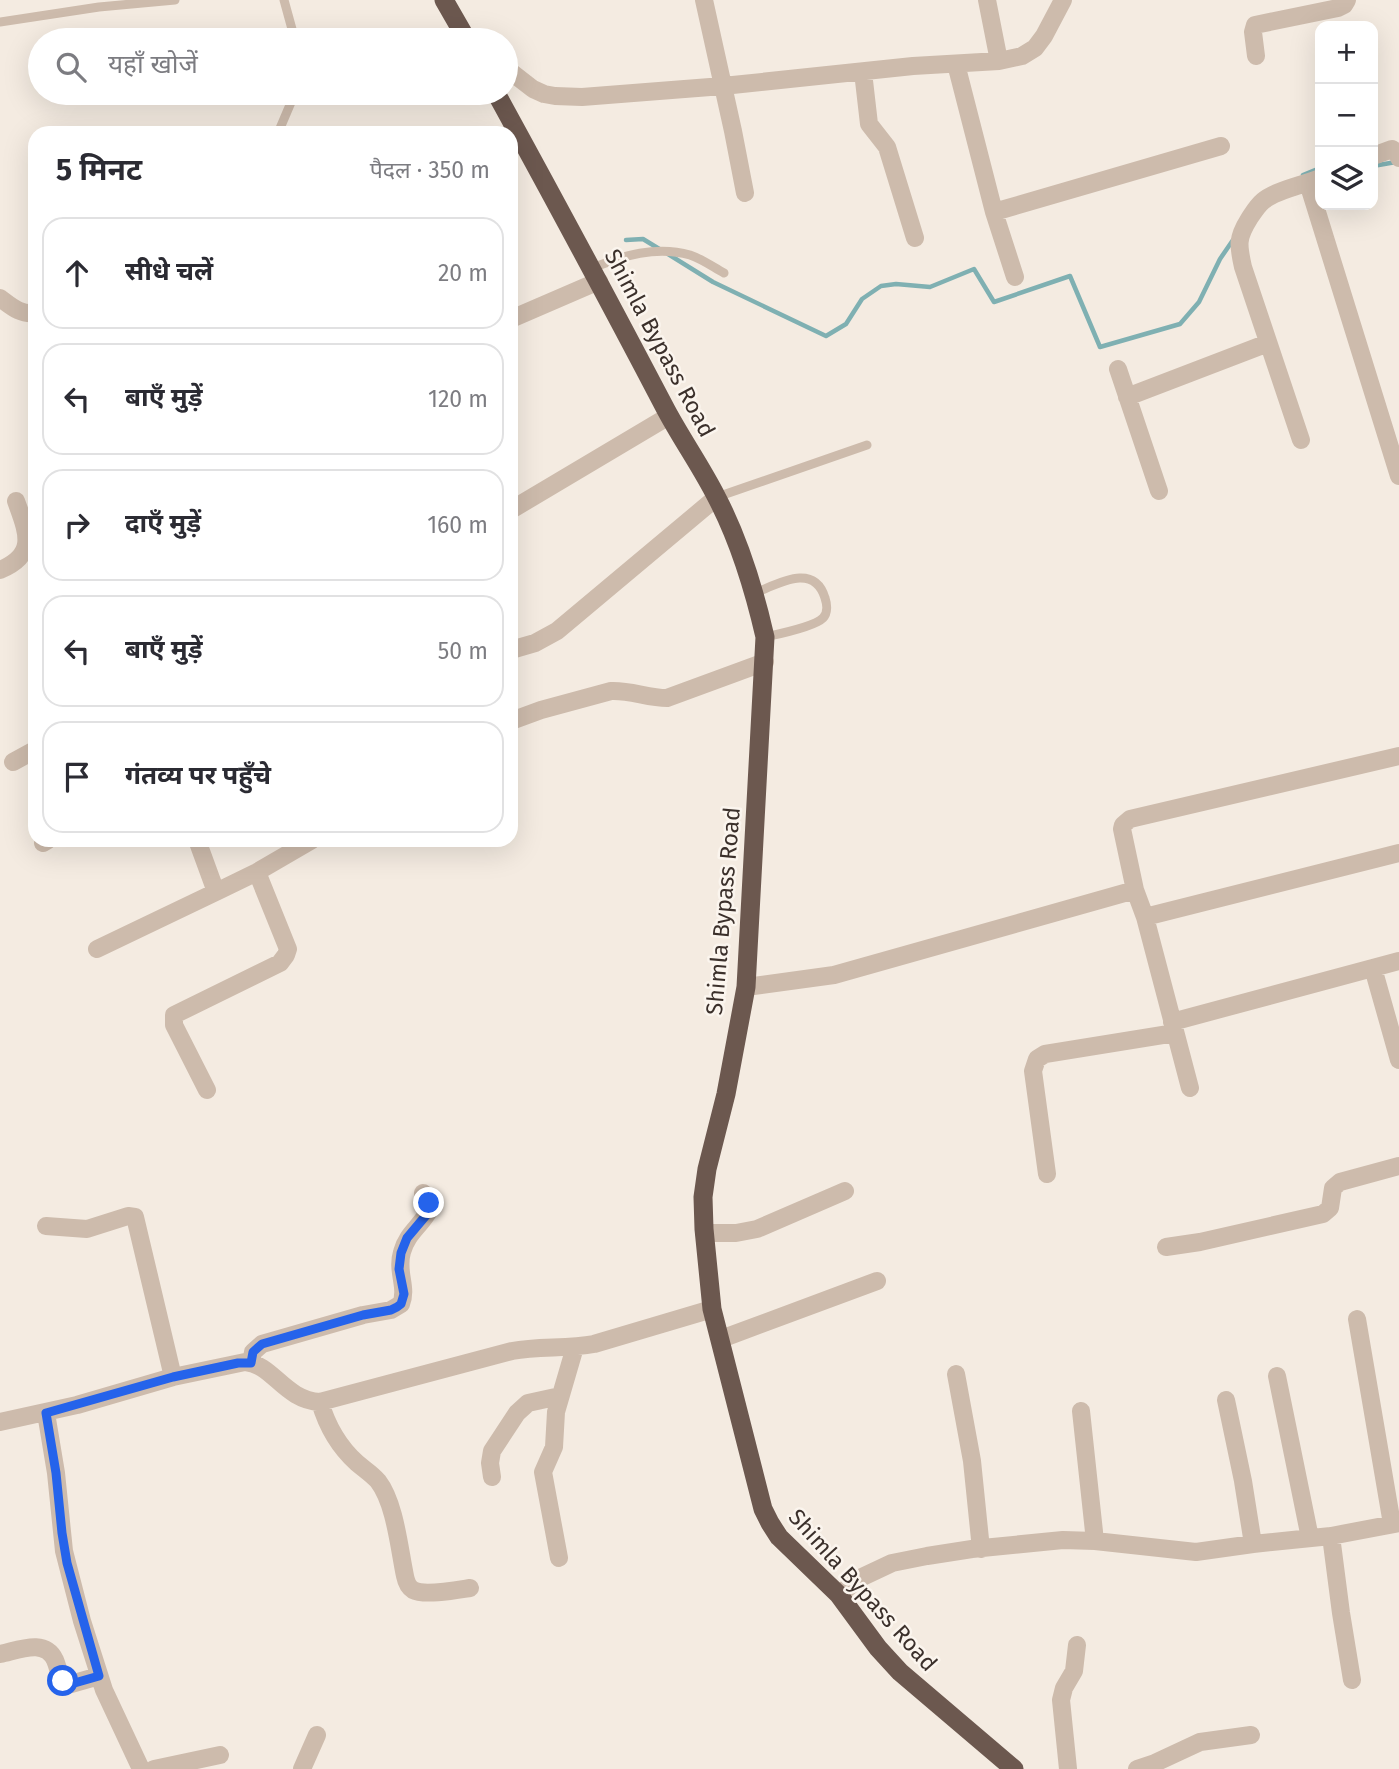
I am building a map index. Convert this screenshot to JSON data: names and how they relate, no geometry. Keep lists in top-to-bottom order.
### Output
{
  "streets": {
    "highway": ["Shimla Bypass Road"]
  },
  "page": {
    "map_buttons": ["+", "−"],
    "search": "यहाँ खोजें",
    "heading": ["5 मिनट", "पैदल · 350 m"],
    "list": [
      ["सीधे चलें", "20 m"],
      ["बाएँ मुड़ें", "120 m"],
      ["दाएँ मुड़ें", "160 m"],
      ["बाएँ मुड़ें", "50 m"],
      "गंतव्य पर पहुँचे"
    ]
  }
}
